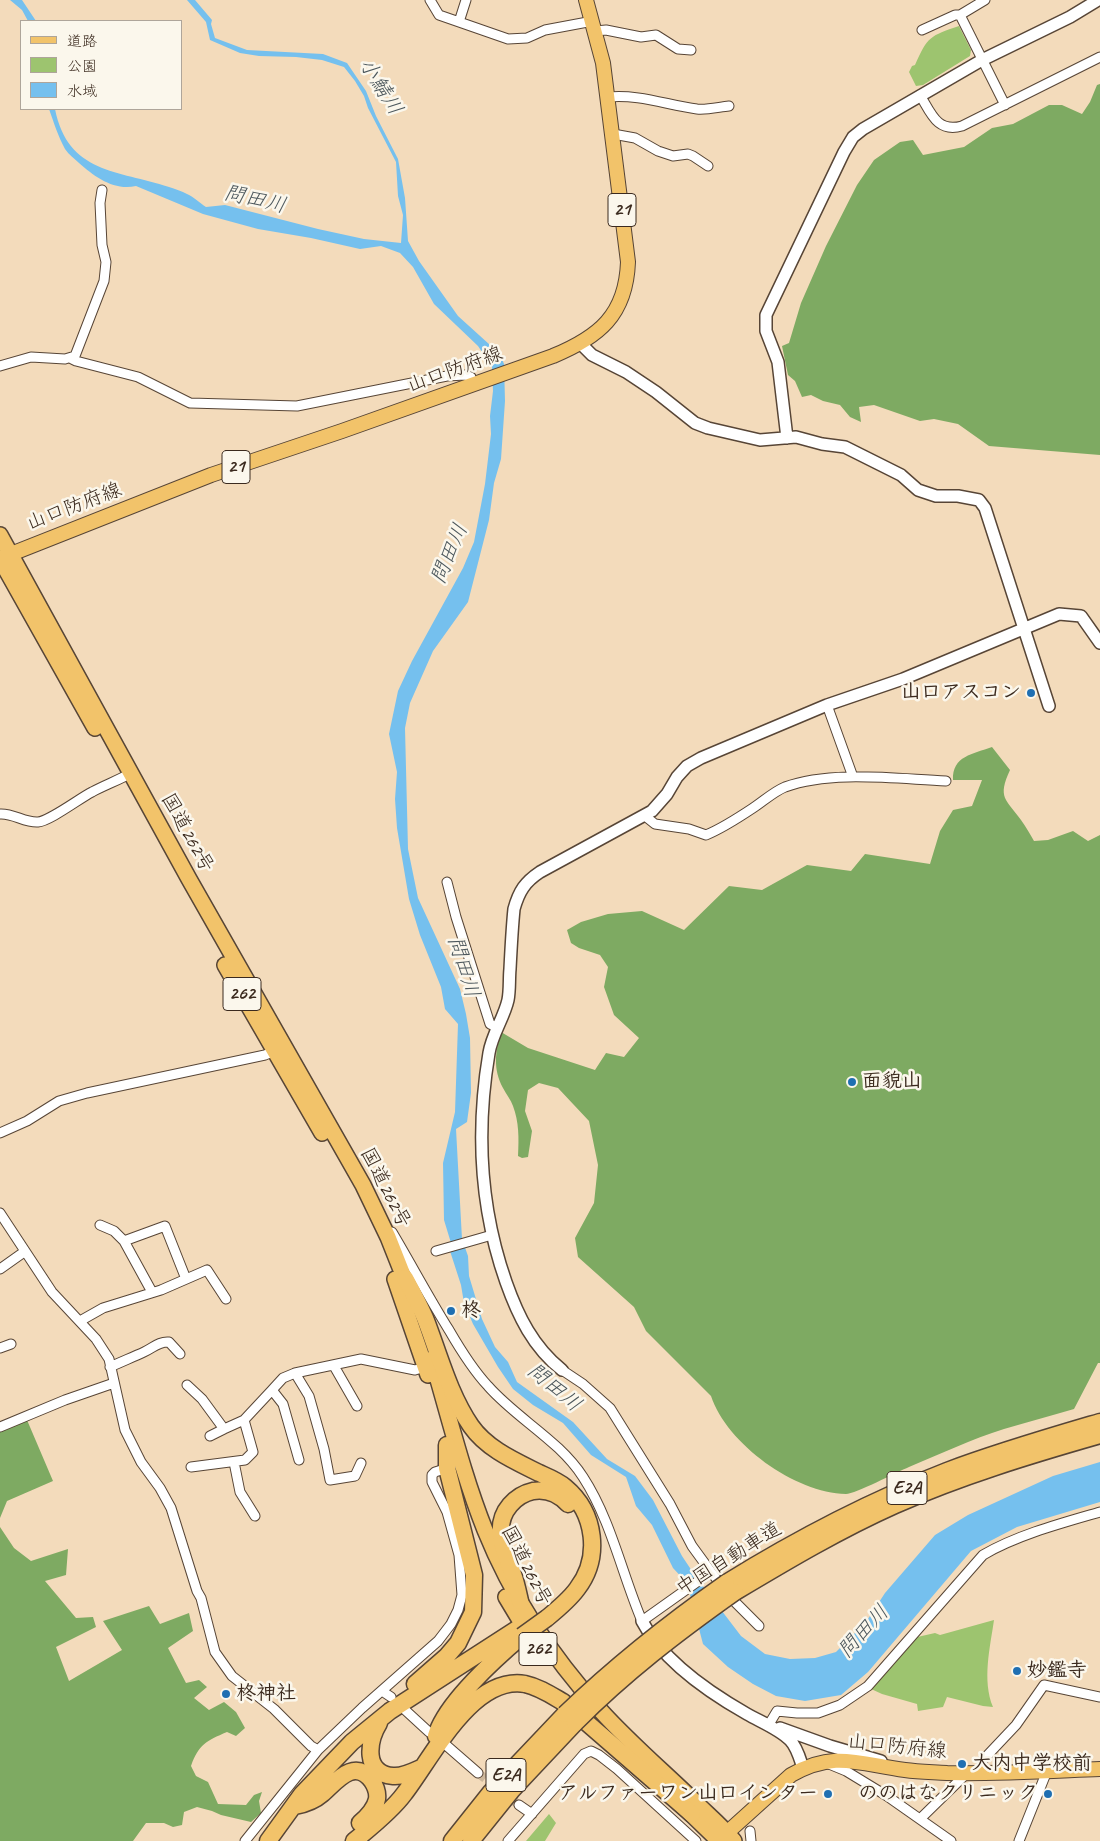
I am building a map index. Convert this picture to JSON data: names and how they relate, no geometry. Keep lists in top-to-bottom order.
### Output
{
  "streets": {
    "highway": [
      "国道262号",
      "262",
      "E2A",
      "中国自動車道"
    ],
    "main road": ["21", "山口防府線"]
  },
  "crossings": [
    ["山口防府線", "国道262号"]
  ],
  "water": ["小鯖川", "問田川"],
  "places": [
    "山口アスコン",
    "面貌山",
    "柊",
    "妙鑑寺",
    "柊神社",
    "大内中学校前",
    "アルファーワン山口インター",
    "ののはなクリニック"
  ],
  "legend": ["道路", "公園", "水域"]
}
